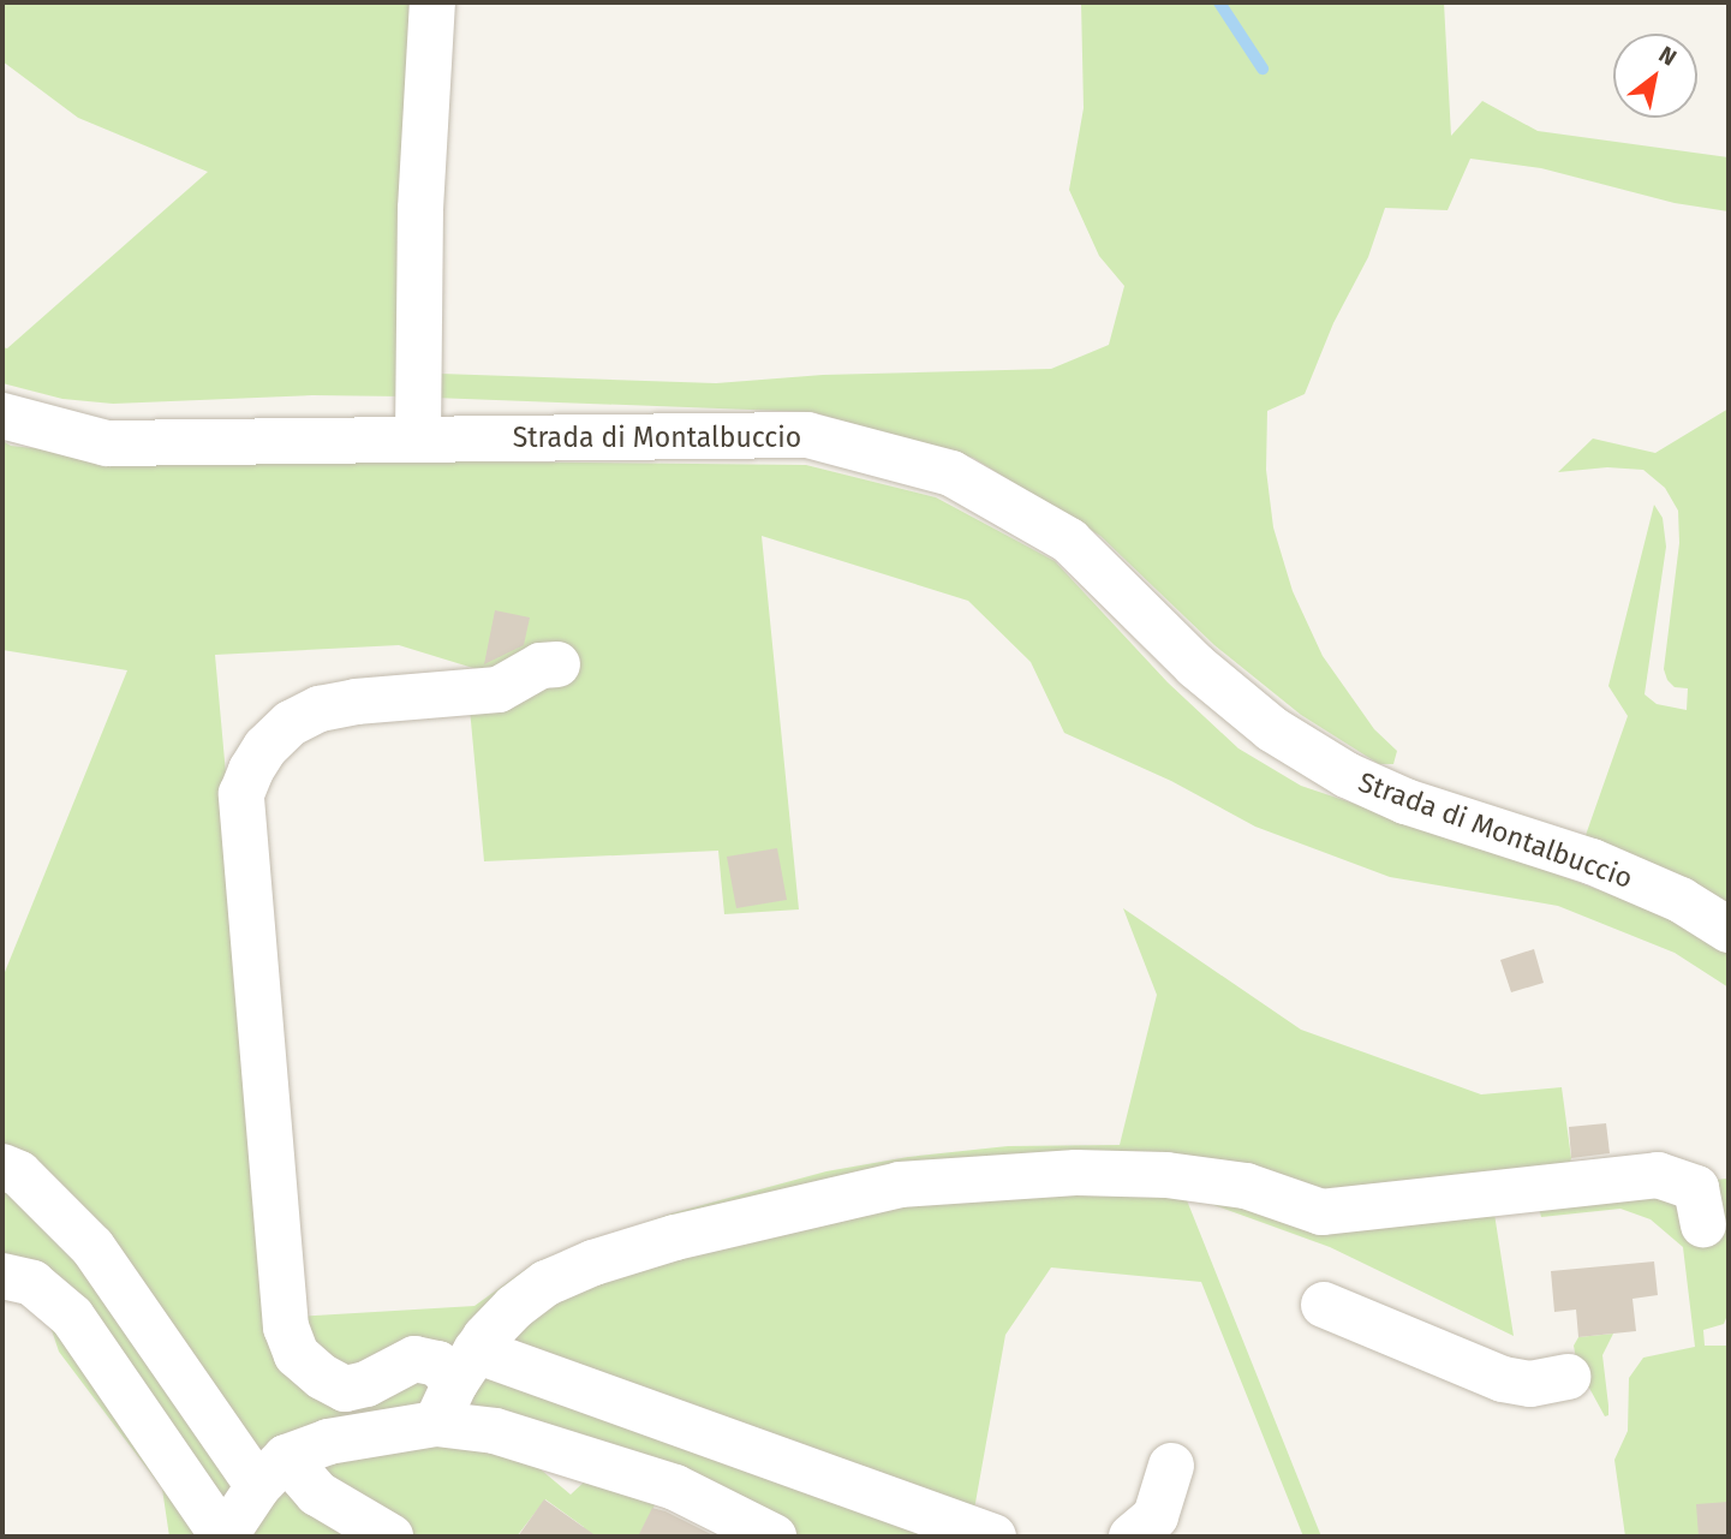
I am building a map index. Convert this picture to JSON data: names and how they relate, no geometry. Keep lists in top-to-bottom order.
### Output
{
  "streets": {
    "street": ["Strada di Montalbuccio"]
  },
  "north": "top right"
}
